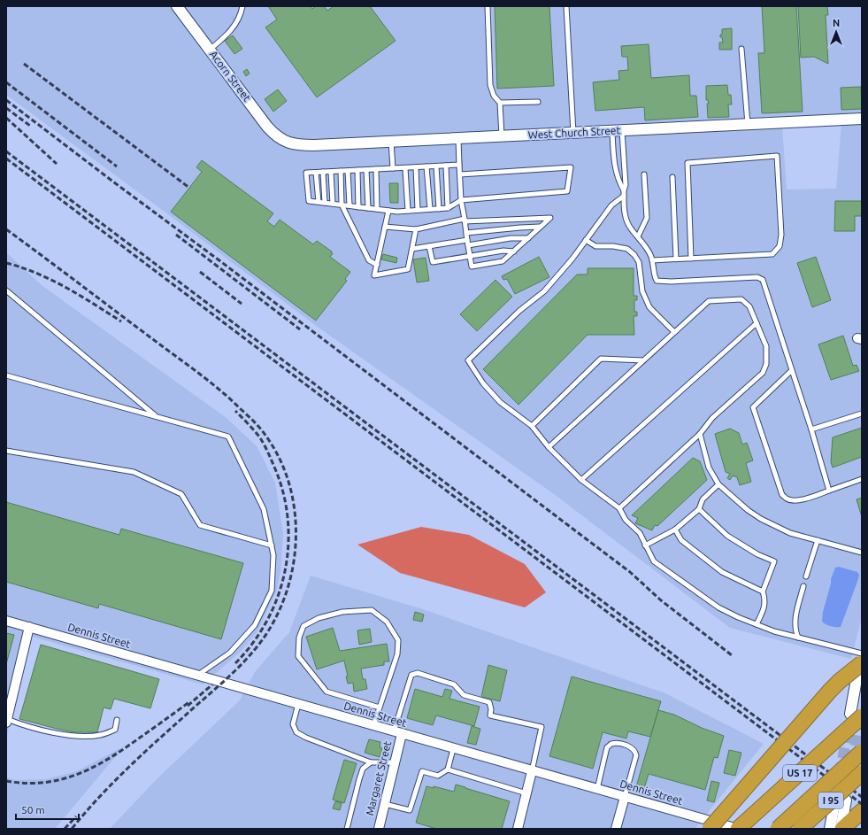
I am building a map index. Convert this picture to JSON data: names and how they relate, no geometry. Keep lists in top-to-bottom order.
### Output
{
  "streets": {
    "highway": ["US 17", "I 95"],
    "street": [
      "Acorn Street",
      "West Church Street",
      "Dennis Street",
      "Margaret Street"
    ]
  },
  "crossings": [
    ["Acorn Street", "West Church Street"],
    ["Dennis Street", "US 17"],
    ["Dennis Street", "Margaret Street"]
  ],
  "scale_bar": "50 m",
  "north": "top"
}
